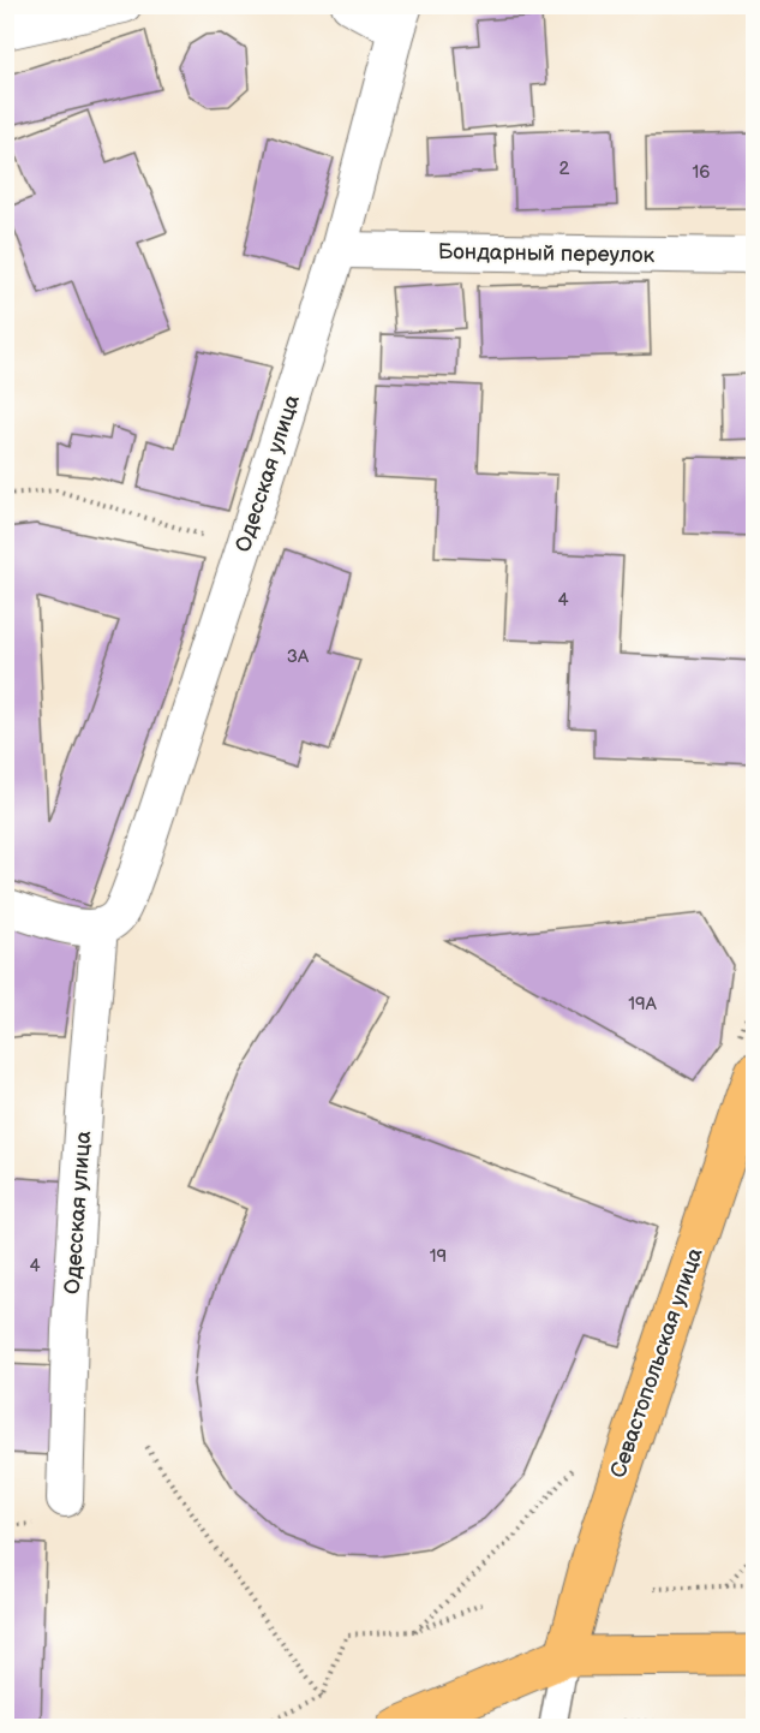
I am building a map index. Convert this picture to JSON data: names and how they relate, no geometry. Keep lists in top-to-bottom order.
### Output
{
  "streets": {
    "main road": ["Севастопольская улица"],
    "street": ["Бондарный переулок", "Одесская улица"]
  },
  "crossings": [
    ["Бондарный переулок", "Одесская улица"]
  ],
  "house_numbers": [
    "2",
    "16",
    "4",
    "3А",
    "19А",
    "19",
    "4"
  ]
}
